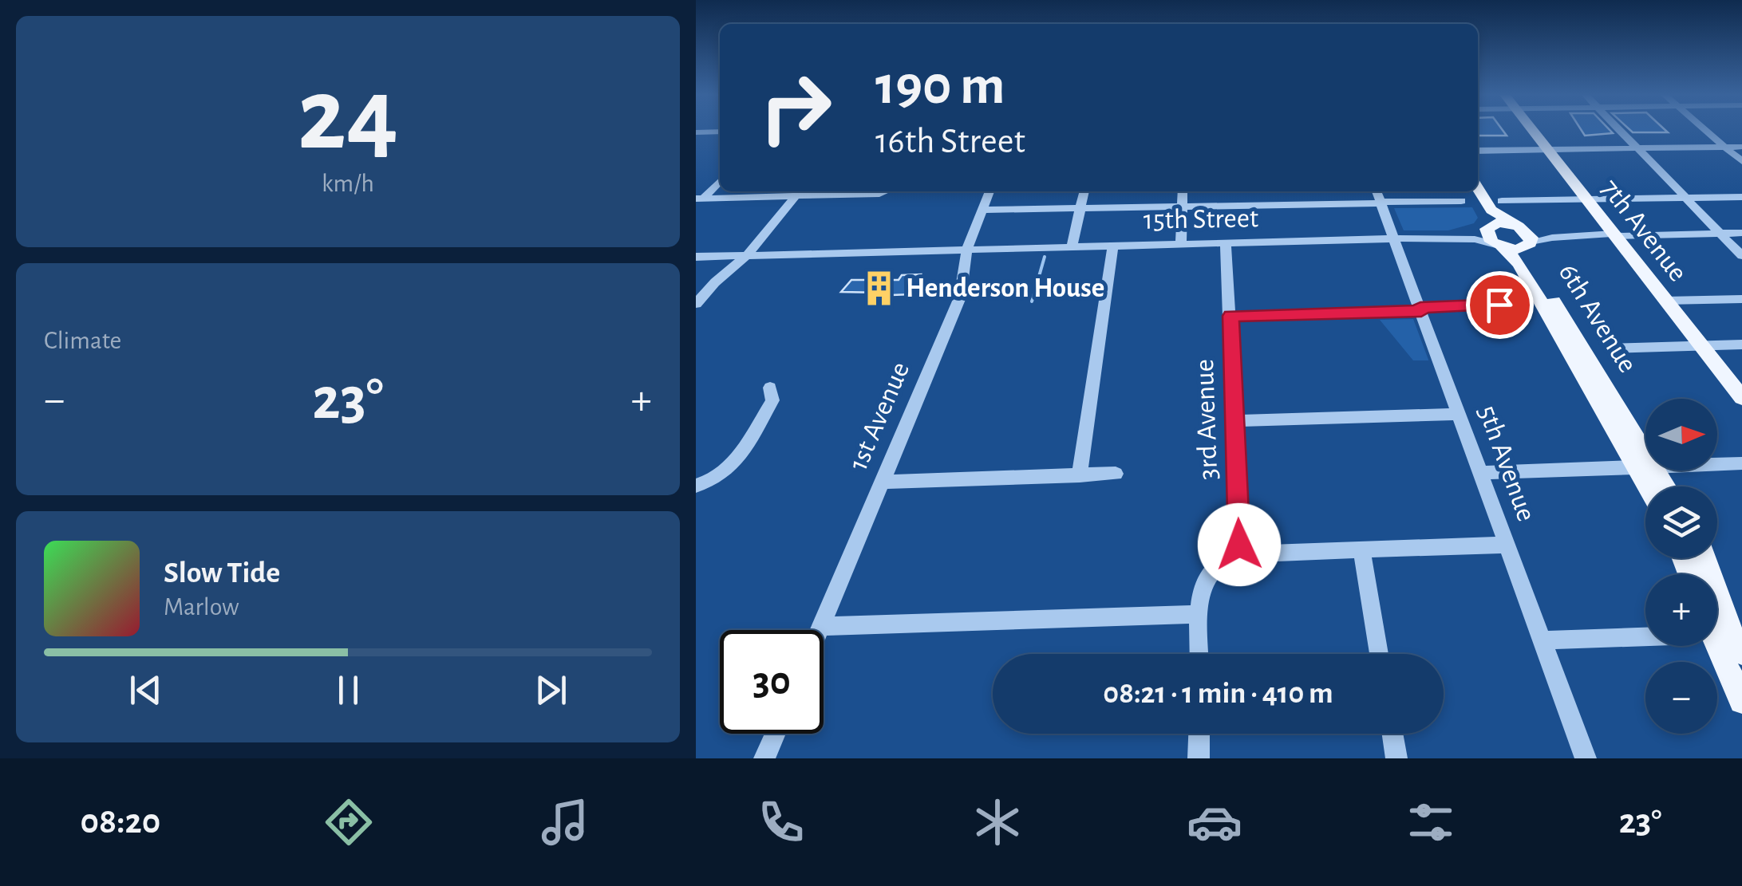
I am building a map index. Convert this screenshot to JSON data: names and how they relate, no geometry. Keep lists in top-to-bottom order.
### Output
{
  "streets": {
    "main road": ["7th Avenue", "6th Avenue"],
    "street": [
      "15th Street",
      "1st Avenue",
      "3rd Avenue",
      "5th Avenue"
    ]
  },
  "crossings": [
    ["15th Street", "6th Avenue"],
    ["15th Street", "1st Avenue"],
    ["15th Street", "3rd Avenue"],
    ["15th Street", "5th Avenue"]
  ],
  "places": {
    "building": ["Henderson House"]
  },
  "north": "right",
  "page": {
    "tile": [
      ["24", "km/h"],
      "Climate"
    ],
    "turn": ["190 m", "16th Street"],
    "heat": ["−", "23°", "+"],
    "map_buttons": ["+", "−"],
    "song": ["Slow Tide", "Marlow"],
    "limit": "30",
    "trip": "08:21 · 1 min · 410 m",
    "tabs": ["08:20", "23°"]
  }
}
